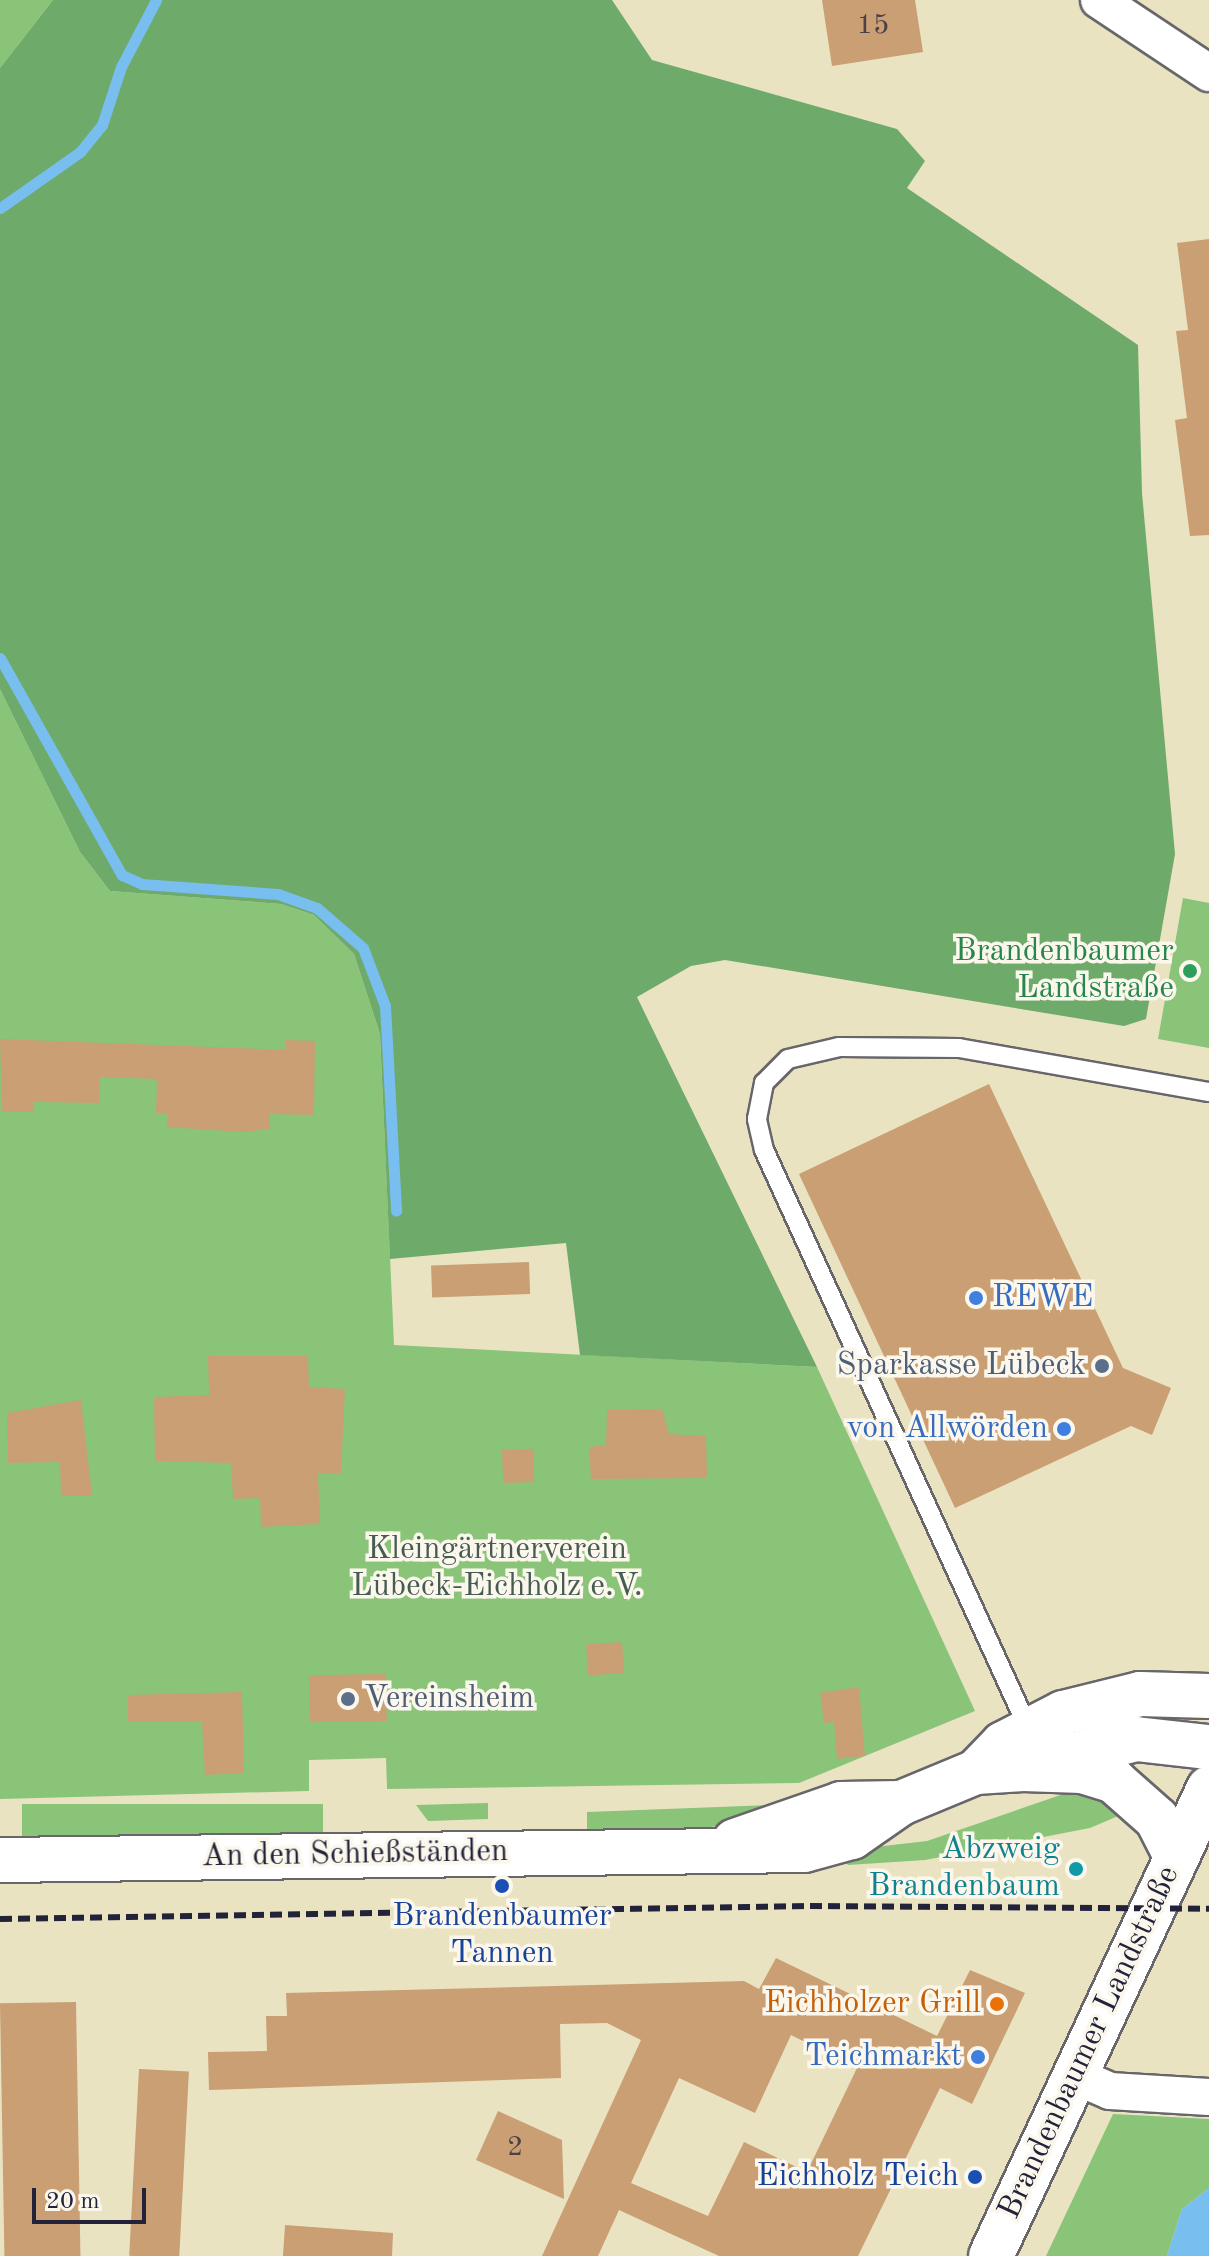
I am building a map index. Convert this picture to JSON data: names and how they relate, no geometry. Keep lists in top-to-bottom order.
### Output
{
  "streets": {
    "street": ["An den Schießständen", "Brandenbaumer Landstraße"]
  },
  "crossings": [
    ["An den Schießständen", "Brandenbaumer Landstraße"]
  ],
  "parks": ["Kleingärtnerverein Lübeck-Eichholz e.V."],
  "places": [
    "Brandenbaumer Landstraße",
    "REWE",
    "Sparkasse Lübeck",
    "von Allwörden",
    "Vereinsheim",
    "Abzweig Brandenbaum",
    "Brandenbaumer Tannen",
    "Eichholzer Grill",
    "Teichmarkt",
    "Eichholz Teich"
  ],
  "house_numbers": ["15", "2"],
  "scale_bar": "20 m"
}
